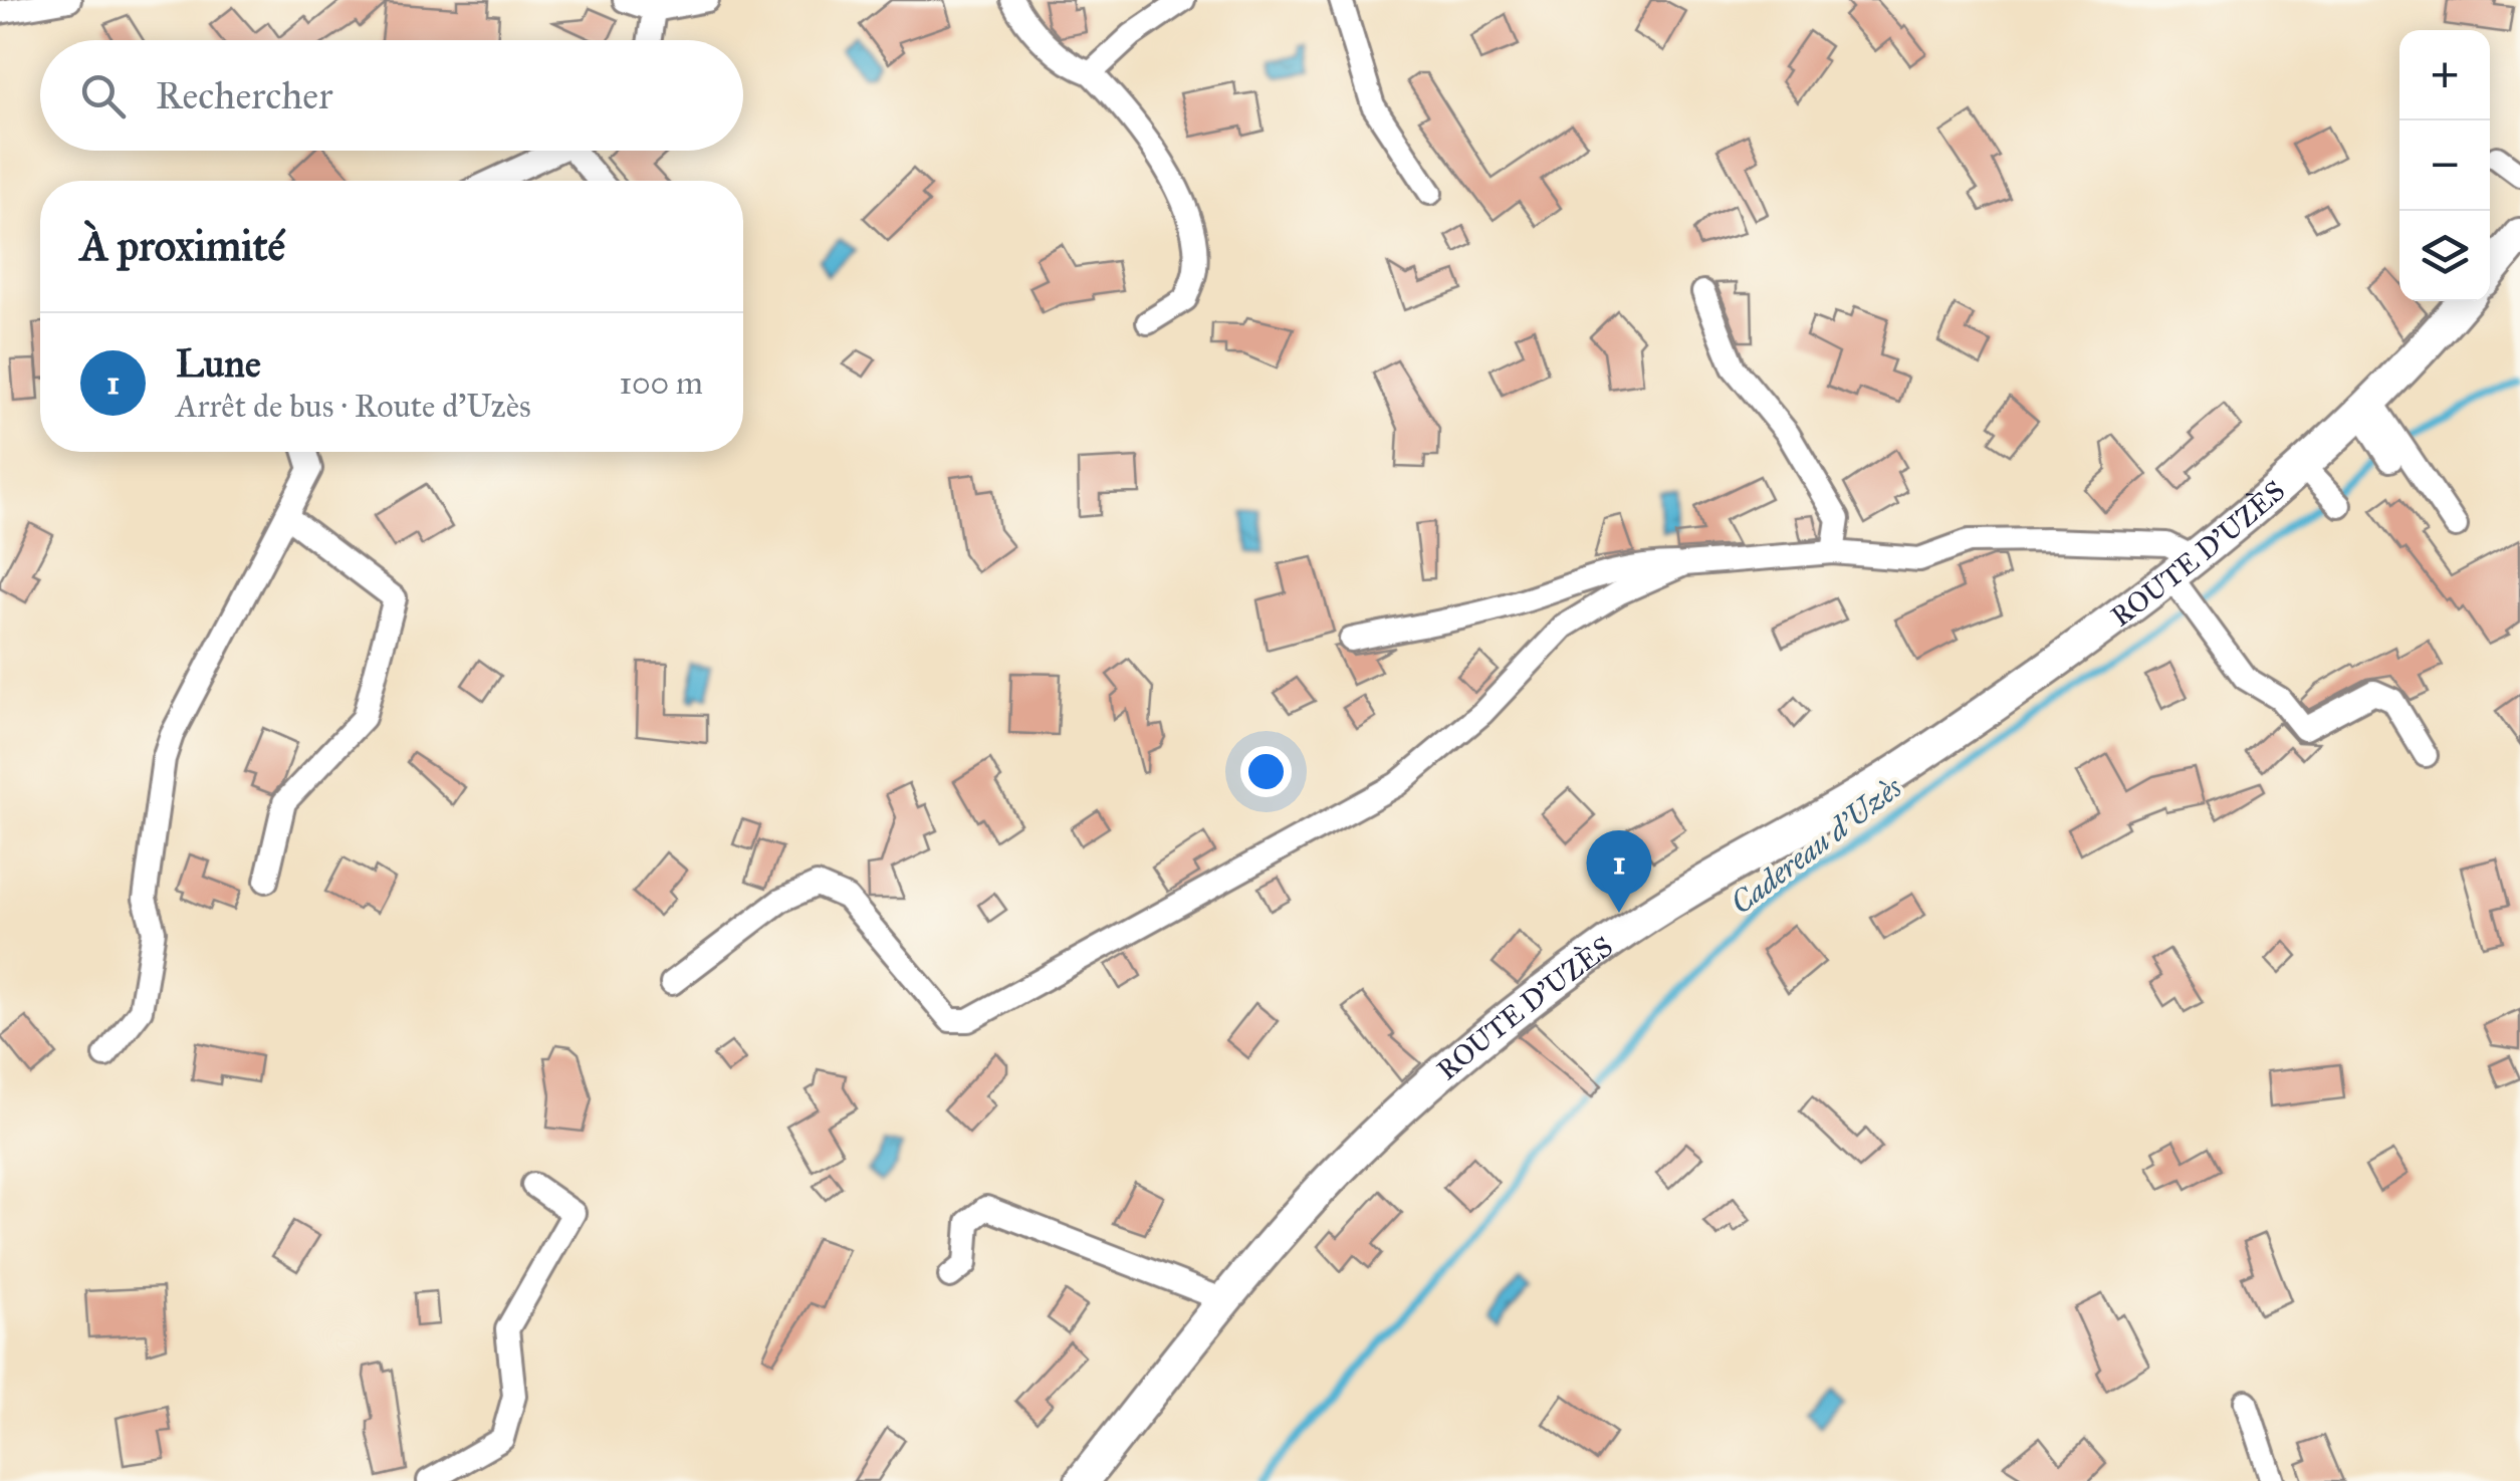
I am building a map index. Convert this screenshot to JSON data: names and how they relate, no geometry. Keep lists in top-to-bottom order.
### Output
{
  "streets": {
    "main road": ["ROUTE D'UZÈS"]
  },
  "water": ["Cadereau d'Uzès"],
  "page": {
    "map_buttons": ["+", "−"],
    "search": "Rechercher",
    "heading": "À proximité",
    "list": [
      {
        "mark": "1",
        "name": "Lune",
        "note": "Arrêt de bus · Route d'Uzès",
        "value": "100 m"
      }
    ],
    "pins": "1"
  }
}
